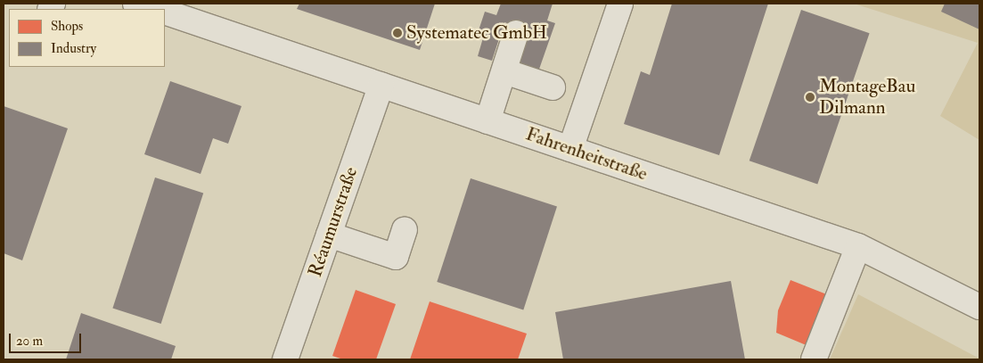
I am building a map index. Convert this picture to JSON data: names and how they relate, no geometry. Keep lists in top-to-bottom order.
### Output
{
  "streets": {
    "street": ["Fahrenheitstraße", "Réaumurstraße"]
  },
  "crossings": [
    ["Fahrenheitstraße", "Réaumurstraße"]
  ],
  "places": ["Systematec GmbH", "MontageBau Dilmann"],
  "legend": ["Shops", "Industry"],
  "scale_bar": "20 m"
}
